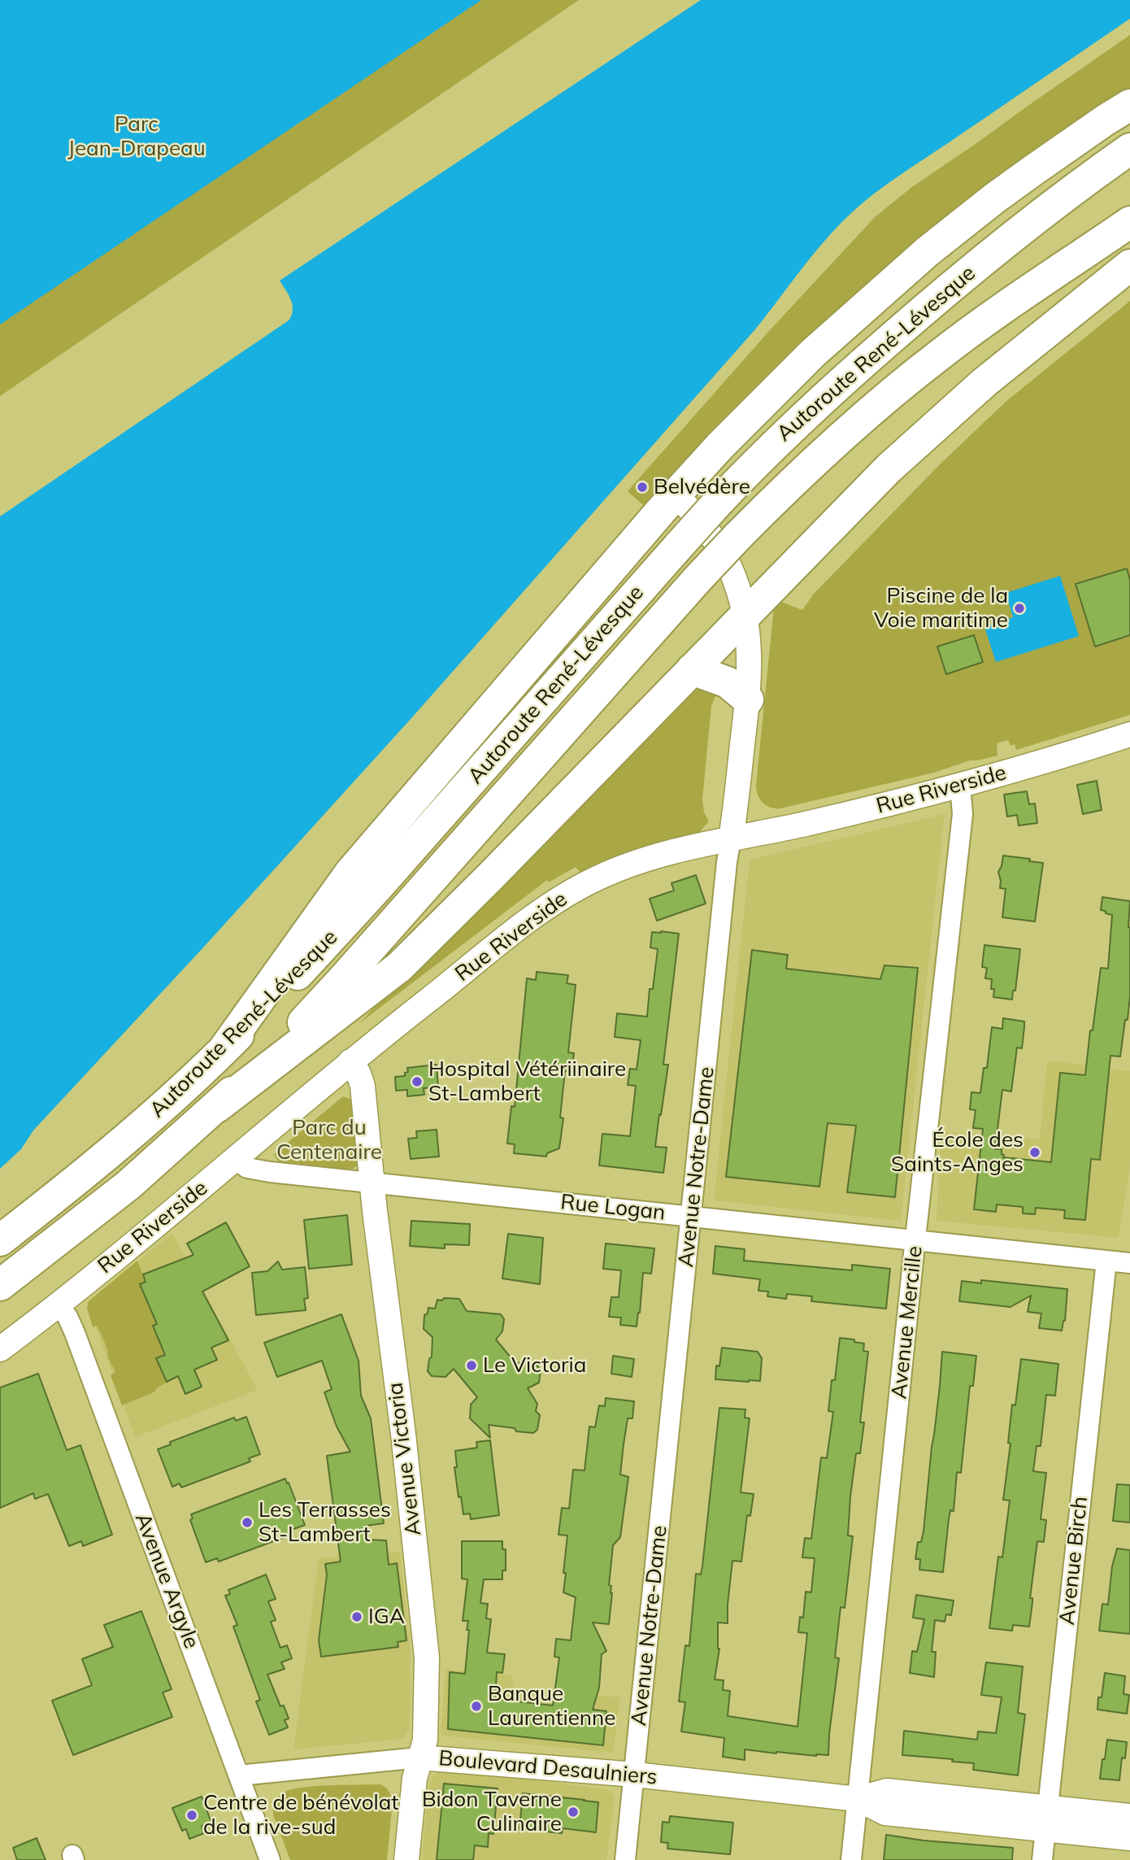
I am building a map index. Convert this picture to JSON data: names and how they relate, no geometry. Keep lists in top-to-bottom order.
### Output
{
  "streets": {
    "highway": ["Autoroute René-Lévesque"],
    "street": [
      "Rue Riverside",
      "Avenue Notre-Dame",
      "Rue Logan",
      "Avenue Mercille",
      "Avenue Victoria",
      "Avenue Birch",
      "Avenue Argyle",
      "Boulevard Desaulniers"
    ]
  },
  "crossings": [
    ["Rue Riverside", "Avenue Notre-Dame"],
    ["Rue Riverside", "Rue Logan"],
    ["Rue Riverside", "Avenue Mercille"],
    ["Rue Riverside", "Avenue Victoria"],
    ["Rue Riverside", "Avenue Argyle"],
    ["Avenue Notre-Dame", "Rue Logan"],
    ["Avenue Notre-Dame", "Boulevard Desaulniers"],
    ["Rue Logan", "Avenue Mercille"],
    ["Rue Logan", "Avenue Victoria"],
    ["Rue Logan", "Avenue Birch"],
    ["Avenue Mercille", "Boulevard Desaulniers"],
    ["Avenue Victoria", "Boulevard Desaulniers"],
    ["Avenue Birch", "Boulevard Desaulniers"],
    ["Avenue Argyle", "Boulevard Desaulniers"]
  ],
  "parks": ["Parc Jean-Drapeau", "Parc du Centenaire"],
  "places": [
    "Belvédère",
    "Piscine de la Voie maritime",
    "Hospital Vétériinaire St-Lambert",
    "École des Saints-Anges",
    "Le Victoria",
    "Les Terrasses St-Lambert",
    "IGA",
    "Banque Laurentienne",
    "Bidon Taverne Culinaire",
    "Centre de bénévolat de la rive-sud"
  ]
}
